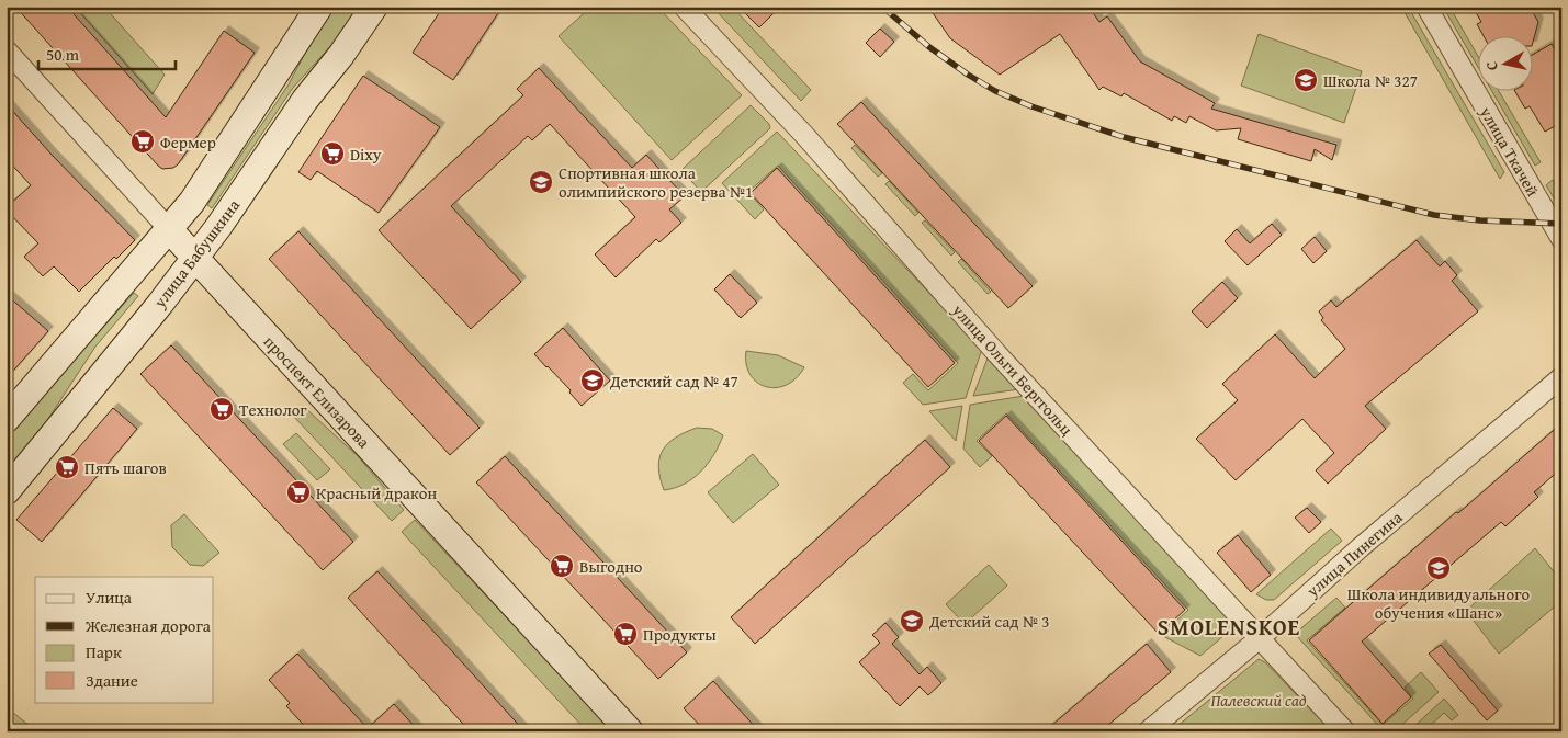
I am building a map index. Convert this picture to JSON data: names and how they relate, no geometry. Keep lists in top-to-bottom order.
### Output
{
  "streets": {
    "street": [
      "улица Ткачей",
      "улица Бабушкина",
      "улица Ольги Берггольц",
      "проспект Елизарова",
      "улица Пинегина"
    ]
  },
  "crossings": [
    ["улица Бабушкина", "проспект Елизарова"],
    ["улица Ольги Берггольц", "улица Пинегина"]
  ],
  "districts": ["SMOLENSKOE"],
  "parks": ["Палевский сад"],
  "places": {
    "school or university": [
      "Школа № 327",
      "Спортивная школа олимпийского резерва №1",
      "Детский сад № 47",
      "Школа индивидуального обучения «Шанс»",
      "Детский сад № 3"
    ],
    "supermarket": [
      "Фермер",
      "Dixy",
      "Технолог",
      "Пять шагов",
      "Красный дракон",
      "Выгодно",
      "Продукты"
    ]
  },
  "legend": [
    "Улица",
    "Железная дорога",
    "Парк",
    "Здание"
  ],
  "scale_bar": "50 m",
  "north": "left"
}
